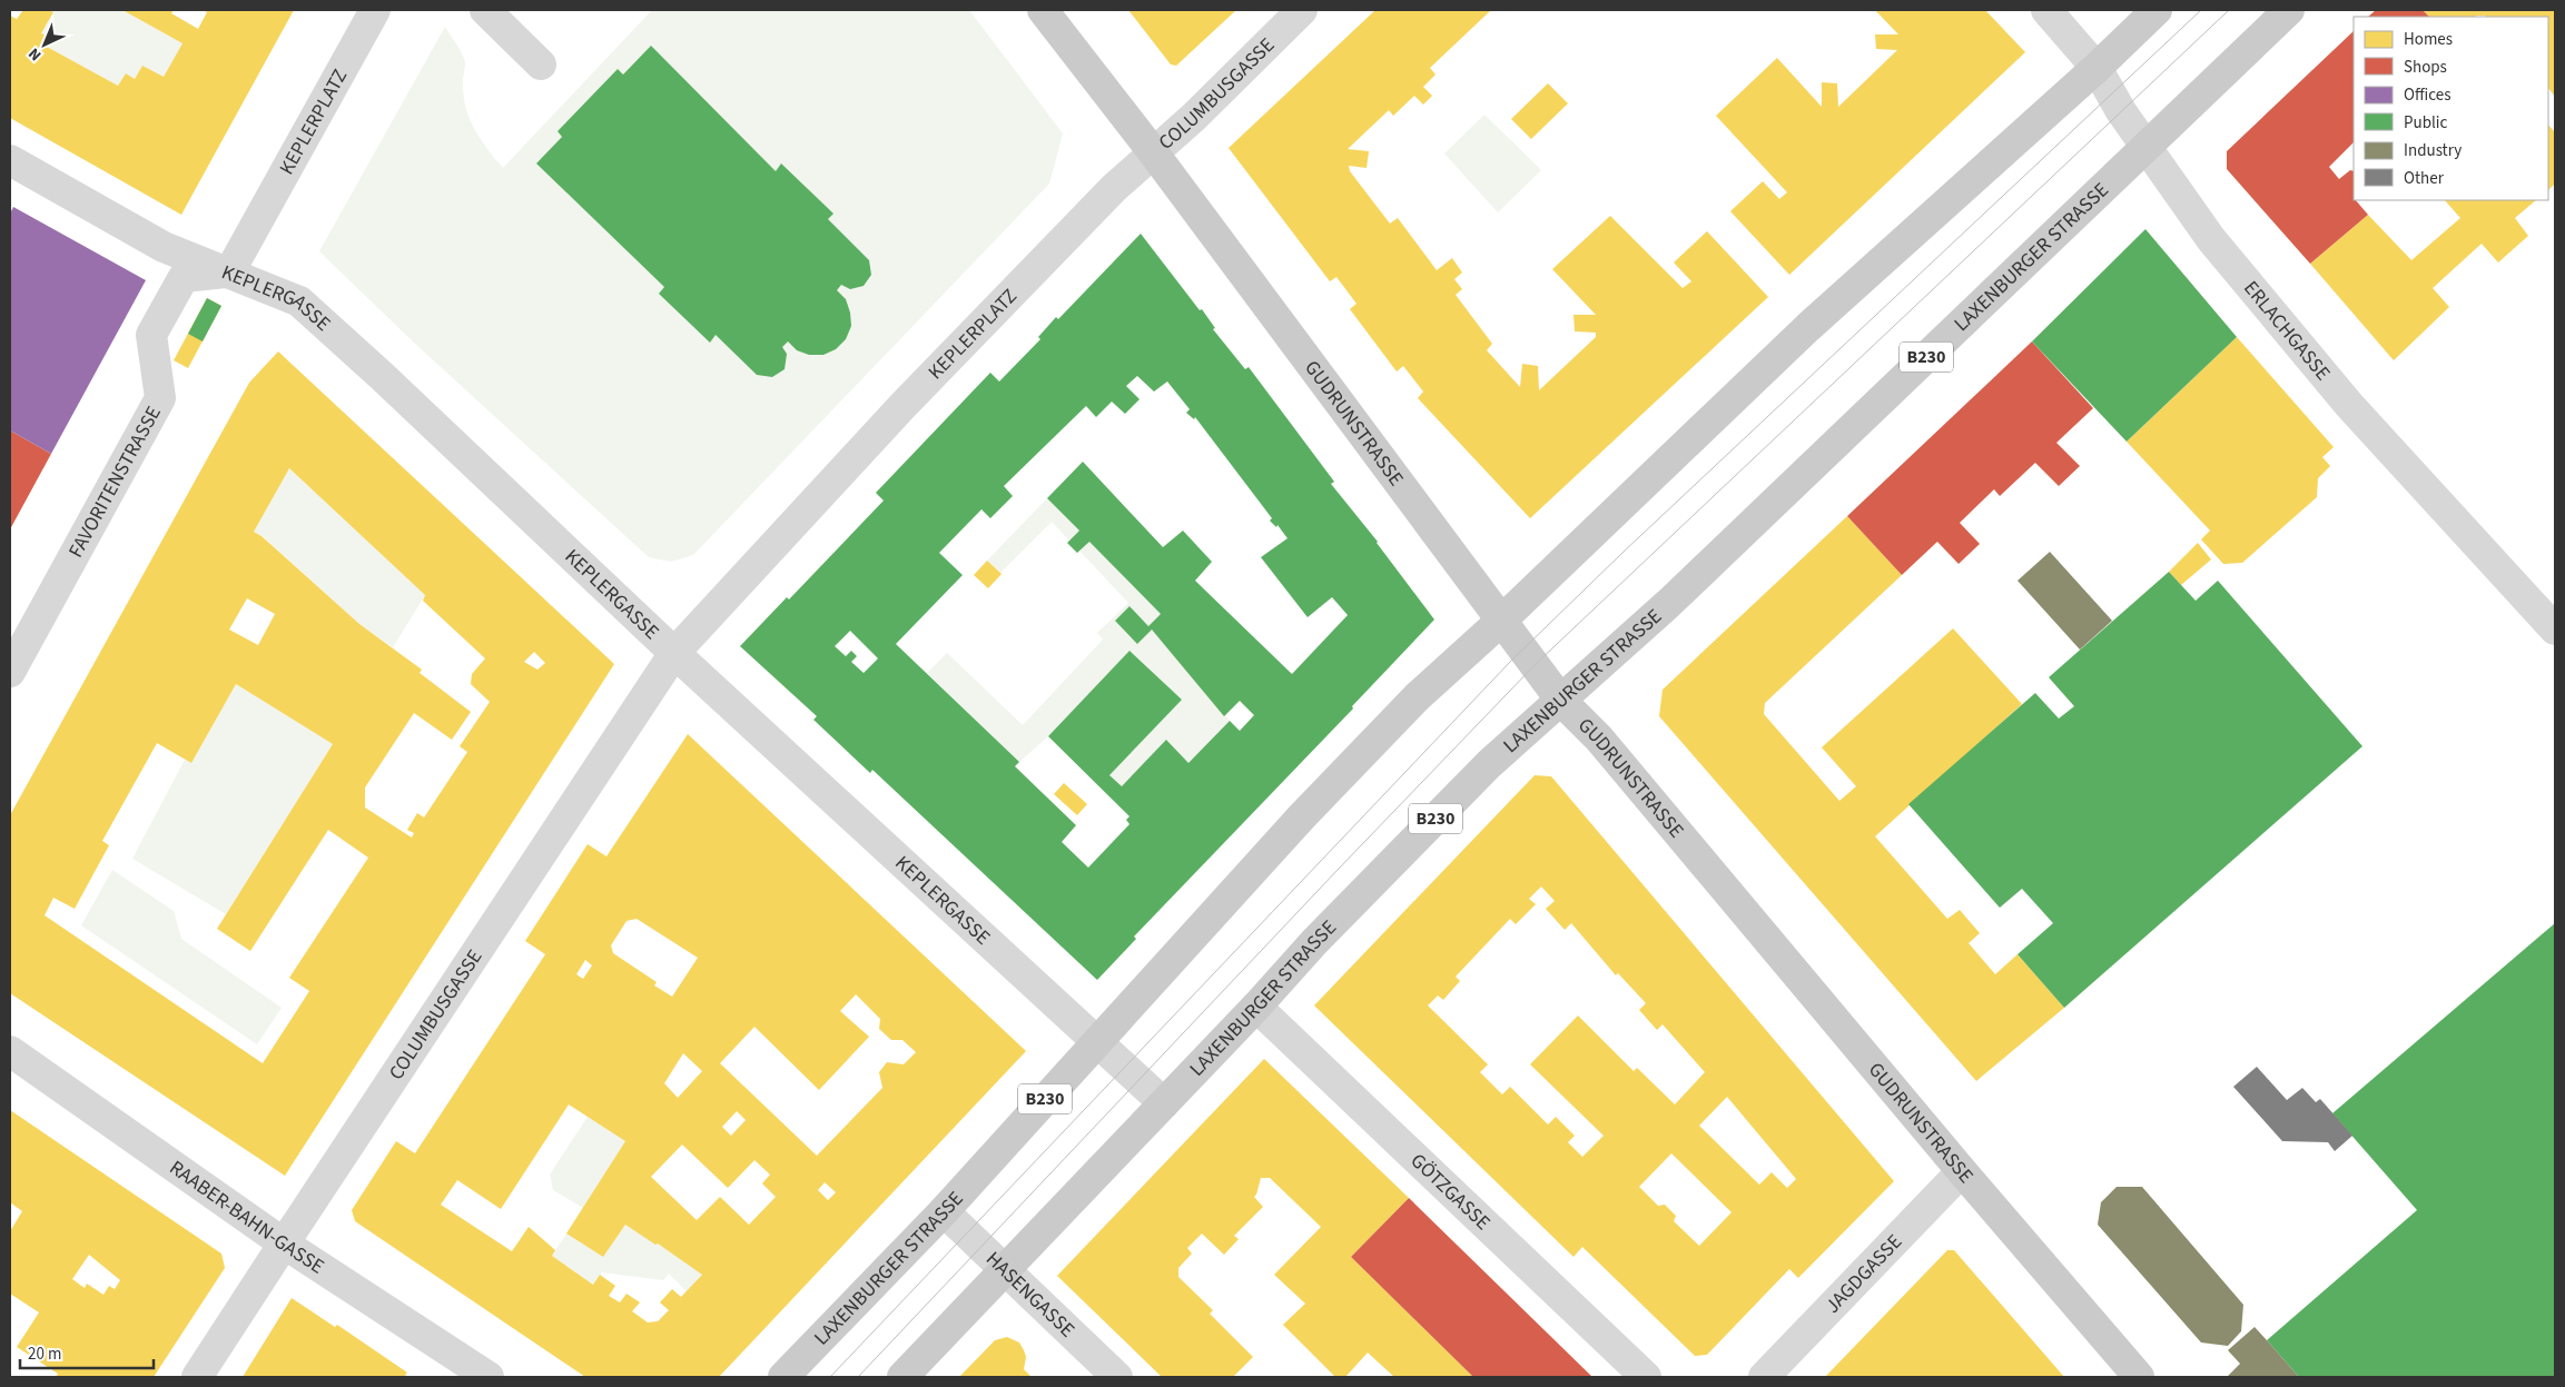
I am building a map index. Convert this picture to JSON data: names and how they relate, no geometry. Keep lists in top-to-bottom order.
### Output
{
  "streets": {
    "main road": ["LAXENBURGER STRASSE", "B230", "GUDRUNSTRASSE"],
    "street": [
      "COLUMBUSGASSE",
      "KEPLERPLATZ",
      "KEPLERGASSE",
      "ERLACHGASSE",
      "FAVORITENSTRASSE",
      "GÖTZGASSE",
      "RAABER-BAHN-GASSE",
      "JAGDGASSE",
      "HASENGASSE"
    ]
  },
  "crossings": [
    ["COLUMBUSGASSE", "KEPLERPLATZ"],
    ["COLUMBUSGASSE", "KEPLERGASSE"],
    ["COLUMBUSGASSE", "GUDRUNSTRASSE"],
    ["COLUMBUSGASSE", "RAABER-BAHN-GASSE"],
    ["KEPLERPLATZ", "KEPLERGASSE"],
    ["KEPLERPLATZ", "GUDRUNSTRASSE"],
    ["KEPLERPLATZ", "FAVORITENSTRASSE"],
    ["LAXENBURGER STRASSE", "KEPLERGASSE"],
    ["LAXENBURGER STRASSE", "ERLACHGASSE"],
    ["LAXENBURGER STRASSE", "GUDRUNSTRASSE"],
    ["LAXENBURGER STRASSE", "GÖTZGASSE"],
    ["LAXENBURGER STRASSE", "HASENGASSE"],
    ["KEPLERGASSE", "FAVORITENSTRASSE"],
    ["GUDRUNSTRASSE", "JAGDGASSE"]
  ],
  "legend": [
    "Homes",
    "Shops",
    "Offices",
    "Public",
    "Industry",
    "Other"
  ],
  "scale_bar": "20 m",
  "north": "bottom left"
}
